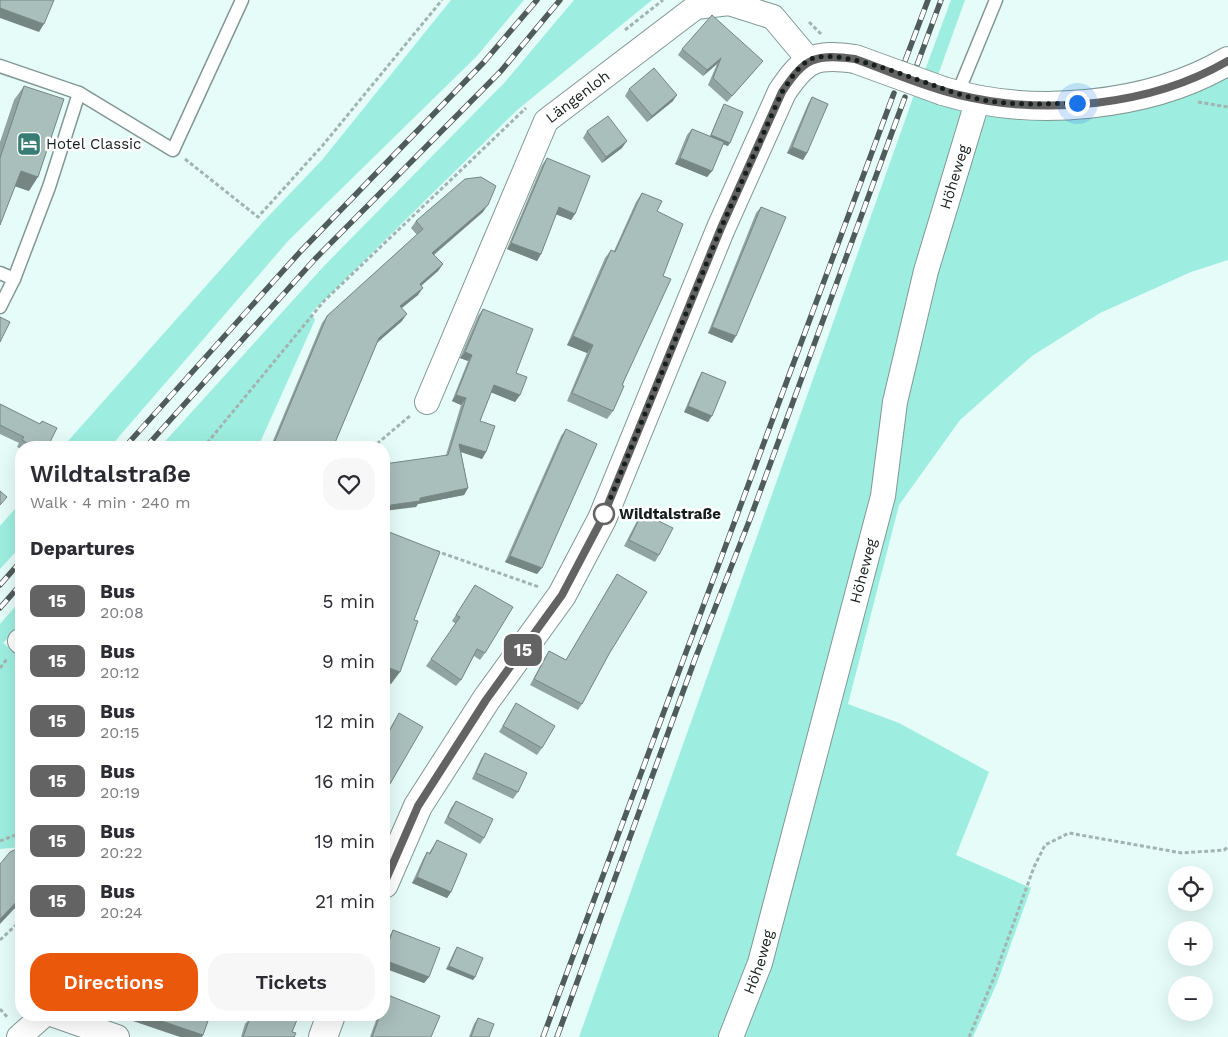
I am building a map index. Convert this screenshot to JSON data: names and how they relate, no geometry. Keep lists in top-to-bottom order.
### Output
{
  "streets": {
    "street": ["Längenloh", "Höheweg"]
  },
  "places": {
    "hotel": ["Hotel Classic"],
    "other": ["Wildtalstraße"]
  },
  "lines": ["bus line 15"],
  "page": {
    "on_map": "15",
    "heading": [
      ["Wildtalstraße", "Walk · 4 min · 240 m"],
      "Departures"
    ],
    "list": [
      {
        "mark": "15",
        "name": "Bus",
        "note": "20:08",
        "value": "5 min"
      },
      {
        "mark": "15",
        "name": "Bus",
        "note": "20:12",
        "value": "9 min"
      },
      {
        "mark": "15",
        "name": "Bus",
        "note": "20:15",
        "value": "12 min"
      },
      {
        "mark": "15",
        "name": "Bus",
        "note": "20:19",
        "value": "16 min"
      },
      {
        "mark": "15",
        "name": "Bus",
        "note": "20:22",
        "value": "19 min"
      },
      {
        "mark": "15",
        "name": "Bus",
        "note": "20:24",
        "value": "21 min"
      }
    ],
    "map_buttons": ["+", "−"],
    "buttons": ["Directions", "Tickets"]
  }
}
